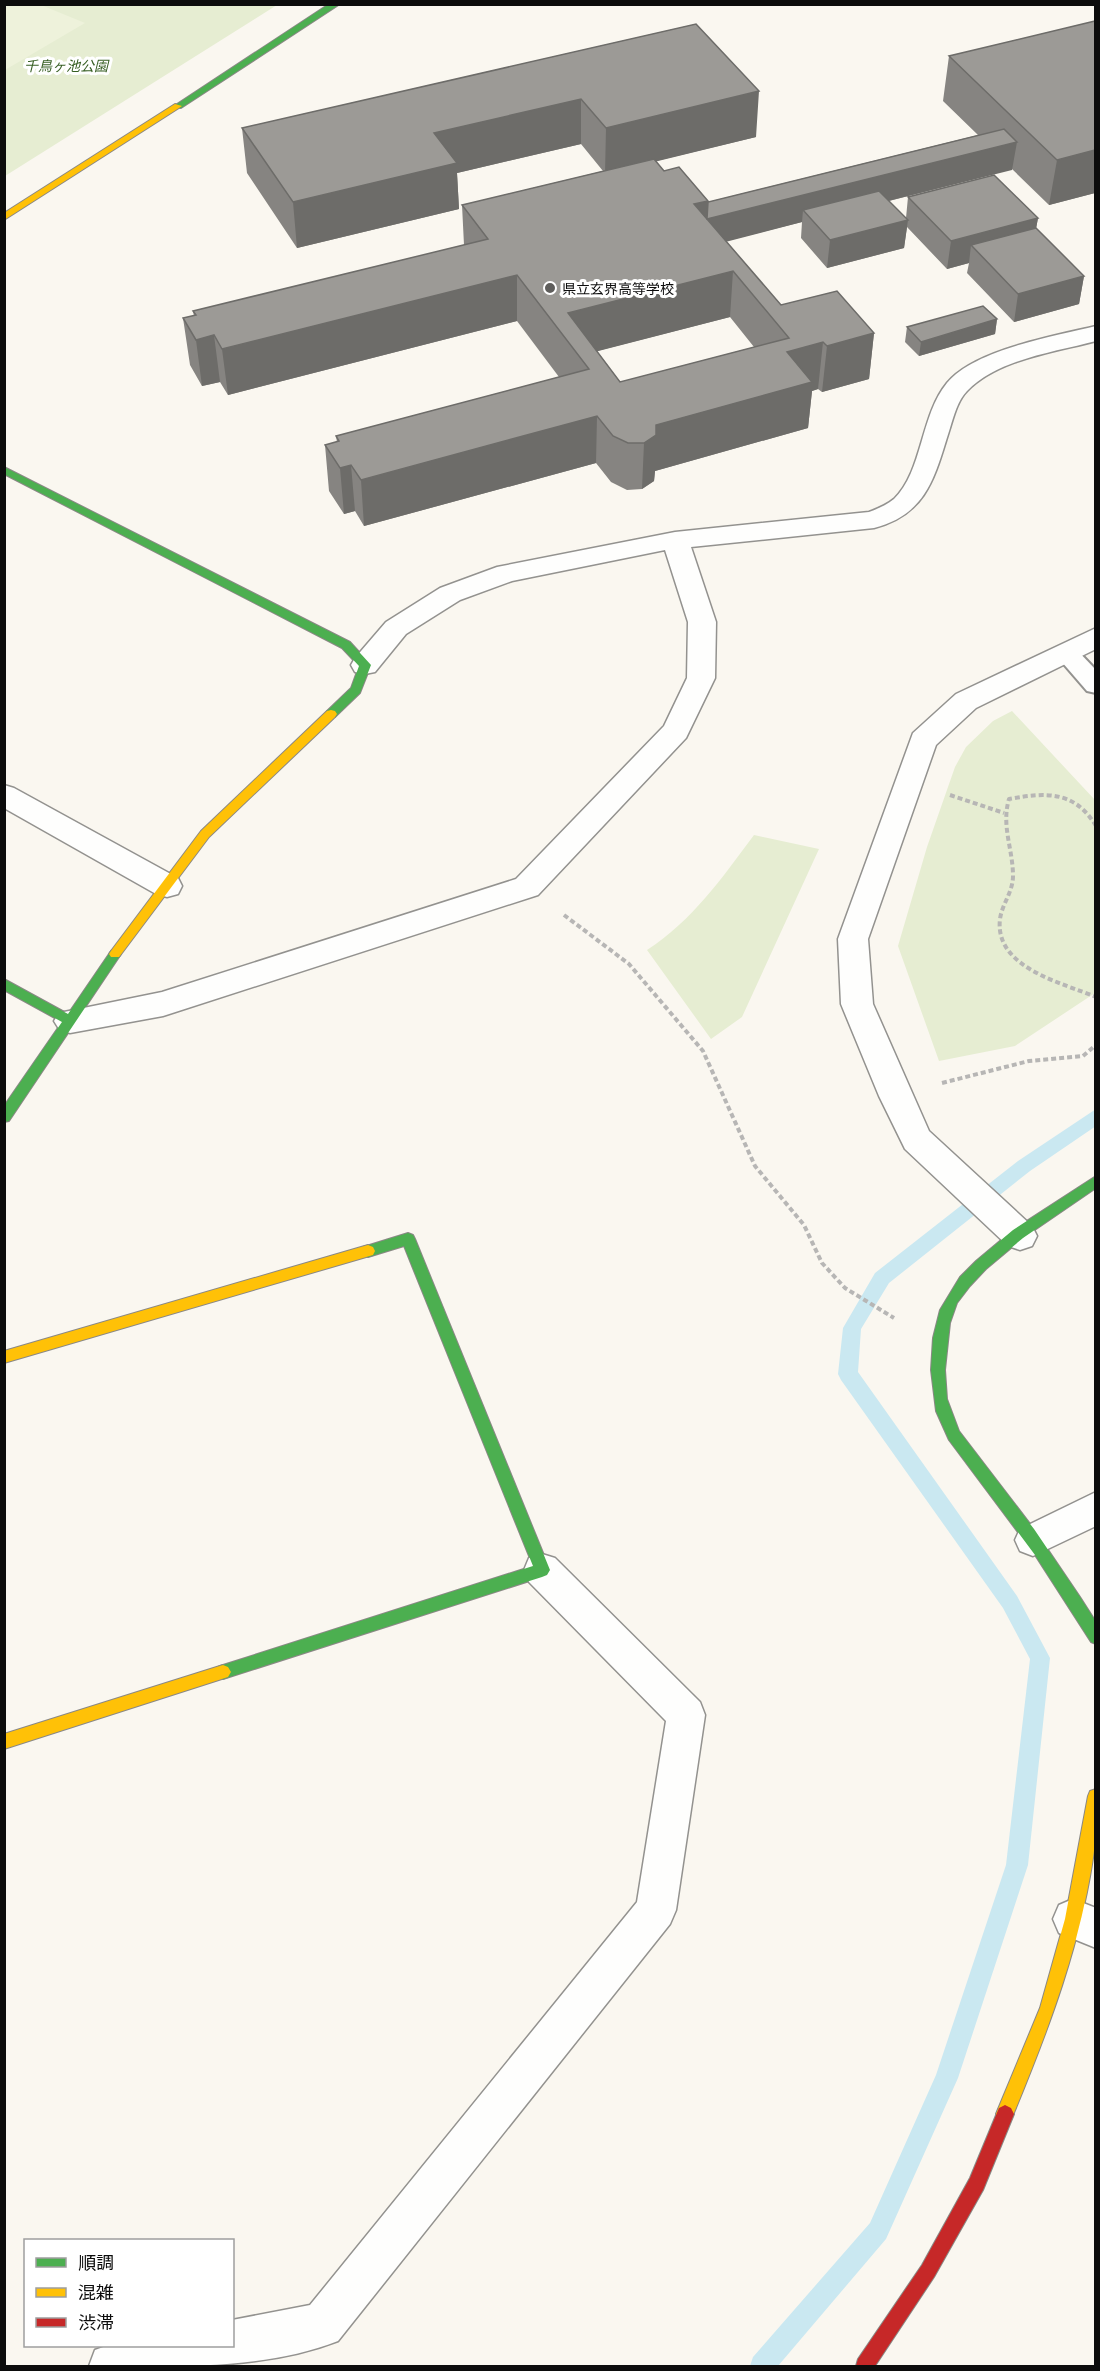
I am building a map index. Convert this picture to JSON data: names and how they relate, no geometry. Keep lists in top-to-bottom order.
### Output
{
  "parks": ["千鳥ヶ池公園"],
  "places": ["県立玄界高等学校"],
  "legend": ["順調", "混雑", "渋滞"]
}
